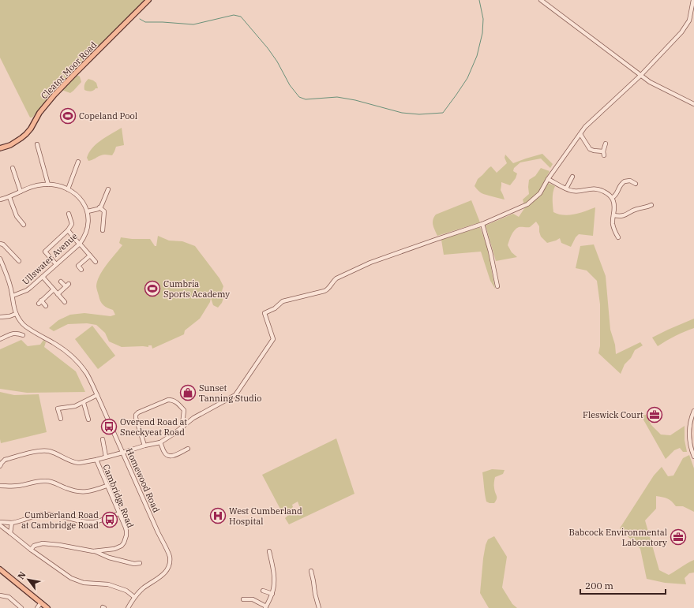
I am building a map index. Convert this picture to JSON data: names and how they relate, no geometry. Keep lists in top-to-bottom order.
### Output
{
  "streets": {
    "main road": ["Cleator Moor Road"],
    "street": ["Ullswater Avenue", "Homewood Road", "Cambridge Road"]
  },
  "places": {
    "sports": ["Copeland Pool", "Cumbria Sports Academy"],
    "shop": ["Sunset Tanning Studio"],
    "office": ["Fleswick Court", "Babcock Environmental Laboratory"],
    "bus stop": ["Overend Road at Sneckyeat Road", "Cumberland Road at Cambridge Road"],
    "hospital": ["West Cumberland Hospital"]
  },
  "scale_bar": "200 m",
  "north": "top left"
}
